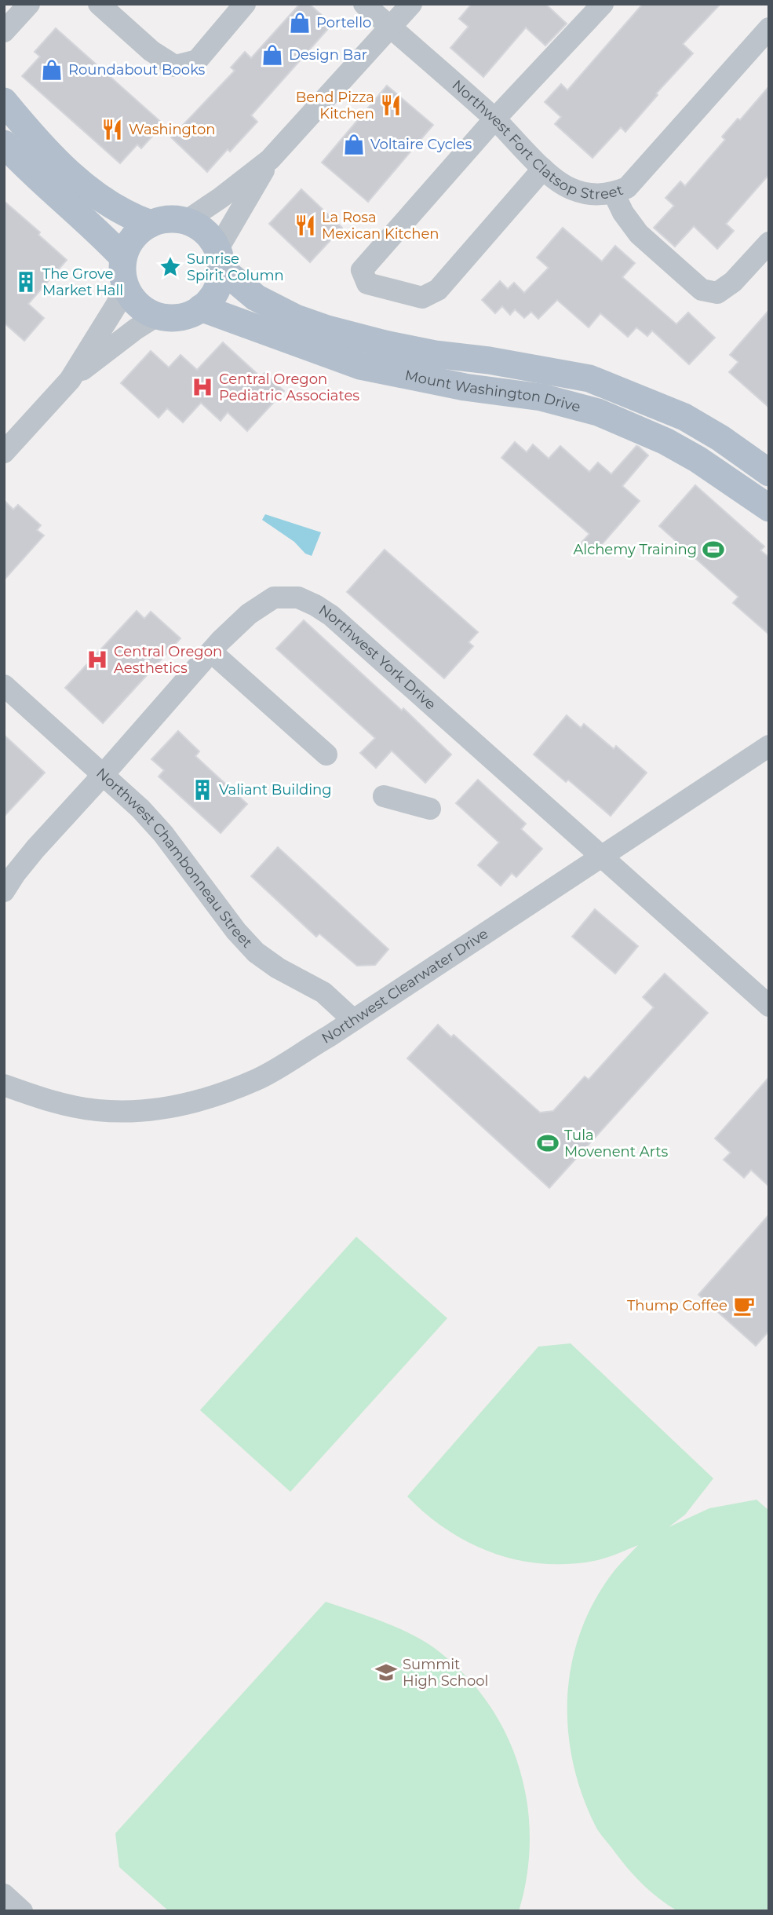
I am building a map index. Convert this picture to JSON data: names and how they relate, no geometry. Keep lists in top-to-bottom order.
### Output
{
  "streets": {
    "main road": ["Mount Washington Drive"],
    "street": [
      "Northwest Fort Clatsop Street",
      "Northwest York Drive",
      "Northwest Chambonneau Street",
      "Northwest Clearwater Drive"
    ]
  },
  "crossings": [
    ["Northwest York Drive", "Northwest Chambonneau Street"],
    ["Northwest York Drive", "Northwest Clearwater Drive"],
    ["Northwest Chambonneau Street", "Northwest Clearwater Drive"]
  ],
  "places": {
    "shop": [
      "Portello",
      "Design Bar",
      "Roundabout Books",
      "Voltaire Cycles"
    ],
    "restaurant": ["Bend Pizza Kitchen", "Washington", "La Rosa Mexican Kitchen"],
    "place": ["Sunrise Spirit Column"],
    "building": ["The Grove Market Hall", "Valiant Building"],
    "hospital": ["Central Oregon Pediatric Associates", "Central Oregon Aesthetics"],
    "sports": ["Alchemy Training", "Tula Movenent Arts"],
    "cafe": ["Thump Coffee"],
    "school or university": ["Summit High School"]
  }
}
